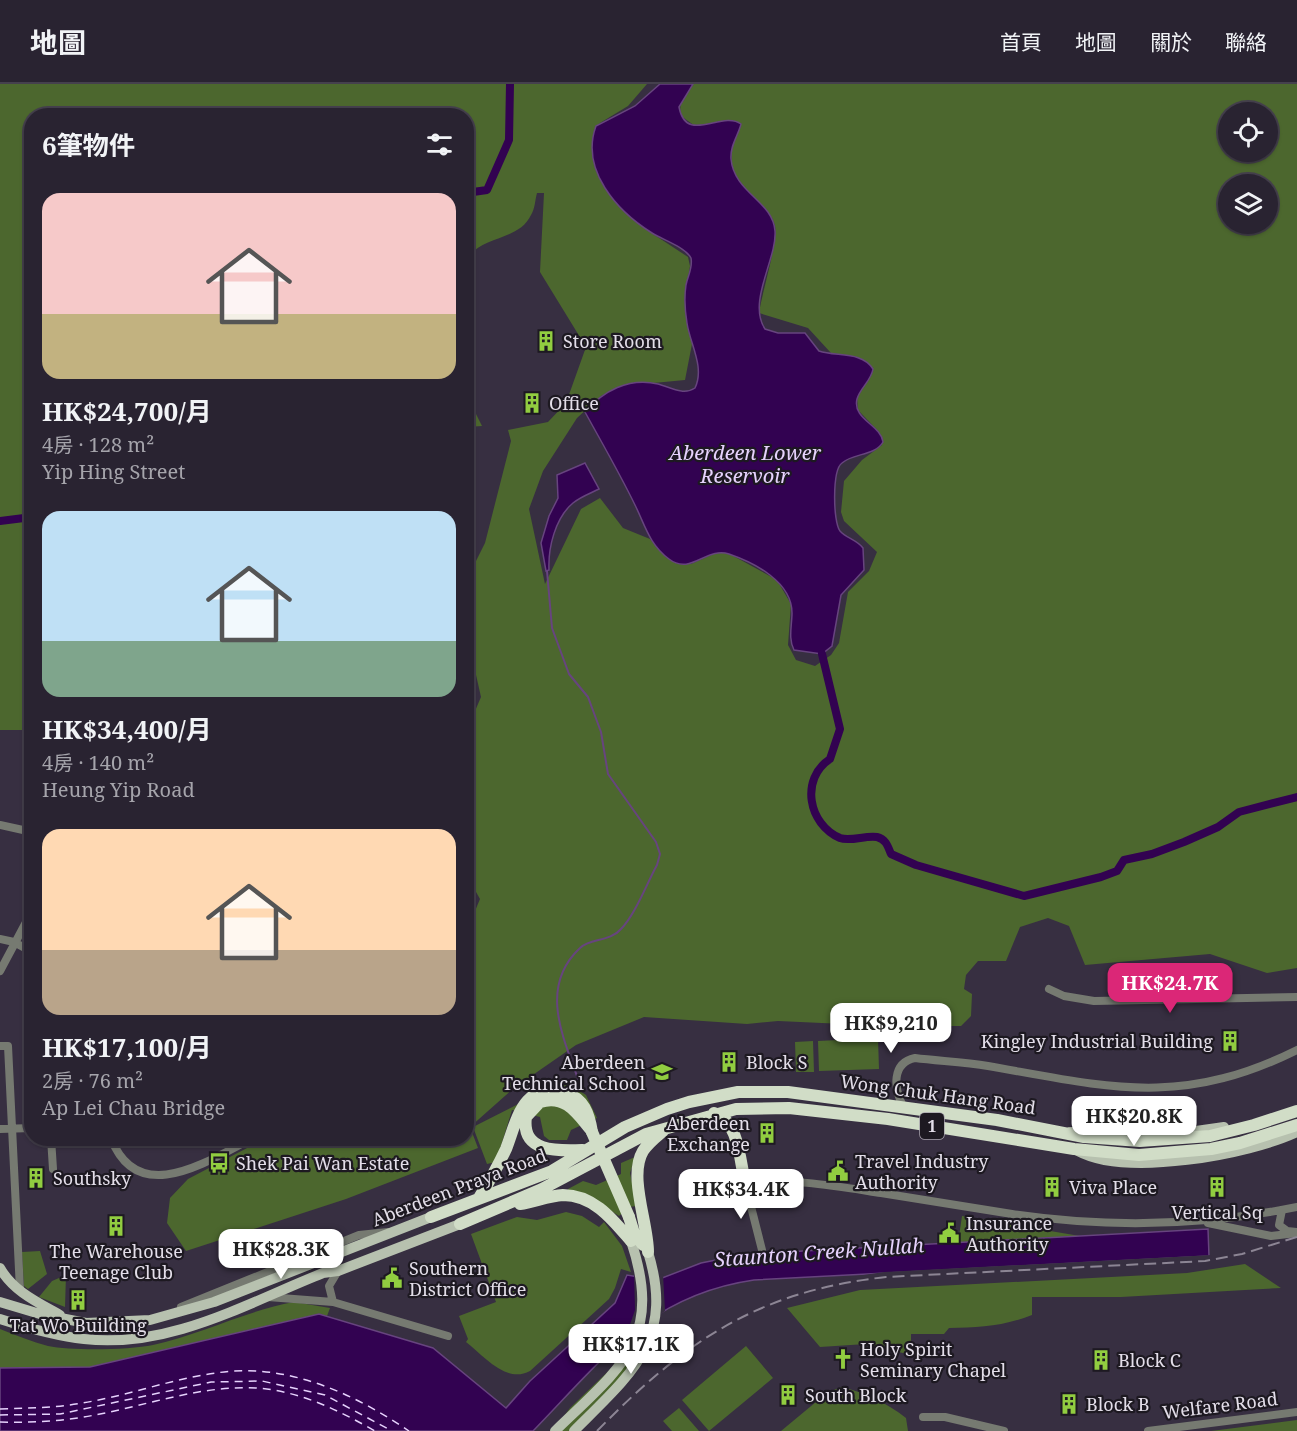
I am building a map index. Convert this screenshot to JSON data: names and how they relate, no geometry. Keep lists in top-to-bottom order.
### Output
{
  "streets": {
    "highway": ["Wong Chuk Hang Road", "1", "Aberdeen Praya Road"],
    "street": ["Welfare Road"]
  },
  "crossings": [
    ["Wong Chuk Hang Road", "1"],
    ["Wong Chuk Hang Road", "Aberdeen Praya Road"]
  ],
  "water": ["Aberdeen Lower Reservoir", "Staunton Creek Nullah"],
  "places": {
    "building": [
      "Store Room",
      "Office",
      "Kingley Industrial Building",
      "Block S",
      "Aberdeen Exchange",
      "Southsky",
      "Viva Place",
      "Vertical Sq",
      "The Warehouse Teenage Club",
      "Tat Wo Building",
      "Block C",
      "South Block",
      "Block B"
    ],
    "school or university": ["Aberdeen Technical School"],
    "bus stop": ["Shek Pai Wan Estate"],
    "public building": ["Travel Industry Authority", "Insurance Authority", "Southern District Office"],
    "church": ["Holy Spirit Seminary Chapel"]
  },
  "page": {
    "header": "地圖",
    "nav": [
      "首頁",
      "地圖",
      "關於",
      "聯絡"
    ],
    "heading": "6筆物件",
    "list": [
      {
        "name": "HK$24,700/月",
        "note": "4房 · 128 m² · Yip Hing Street"
      },
      {
        "name": "HK$34,400/月",
        "note": "4房 · 140 m² · Heung Yip Road"
      },
      {
        "name": "HK$17,100/月",
        "note": "2房 · 76 m² · Ap Lei Chau Bridge"
      }
    ],
    "price": [
      "HK$24.7K",
      "HK$9,210",
      "HK$20.8K",
      "HK$34.4K",
      "HK$28.3K",
      "HK$17.1K"
    ]
  }
}
